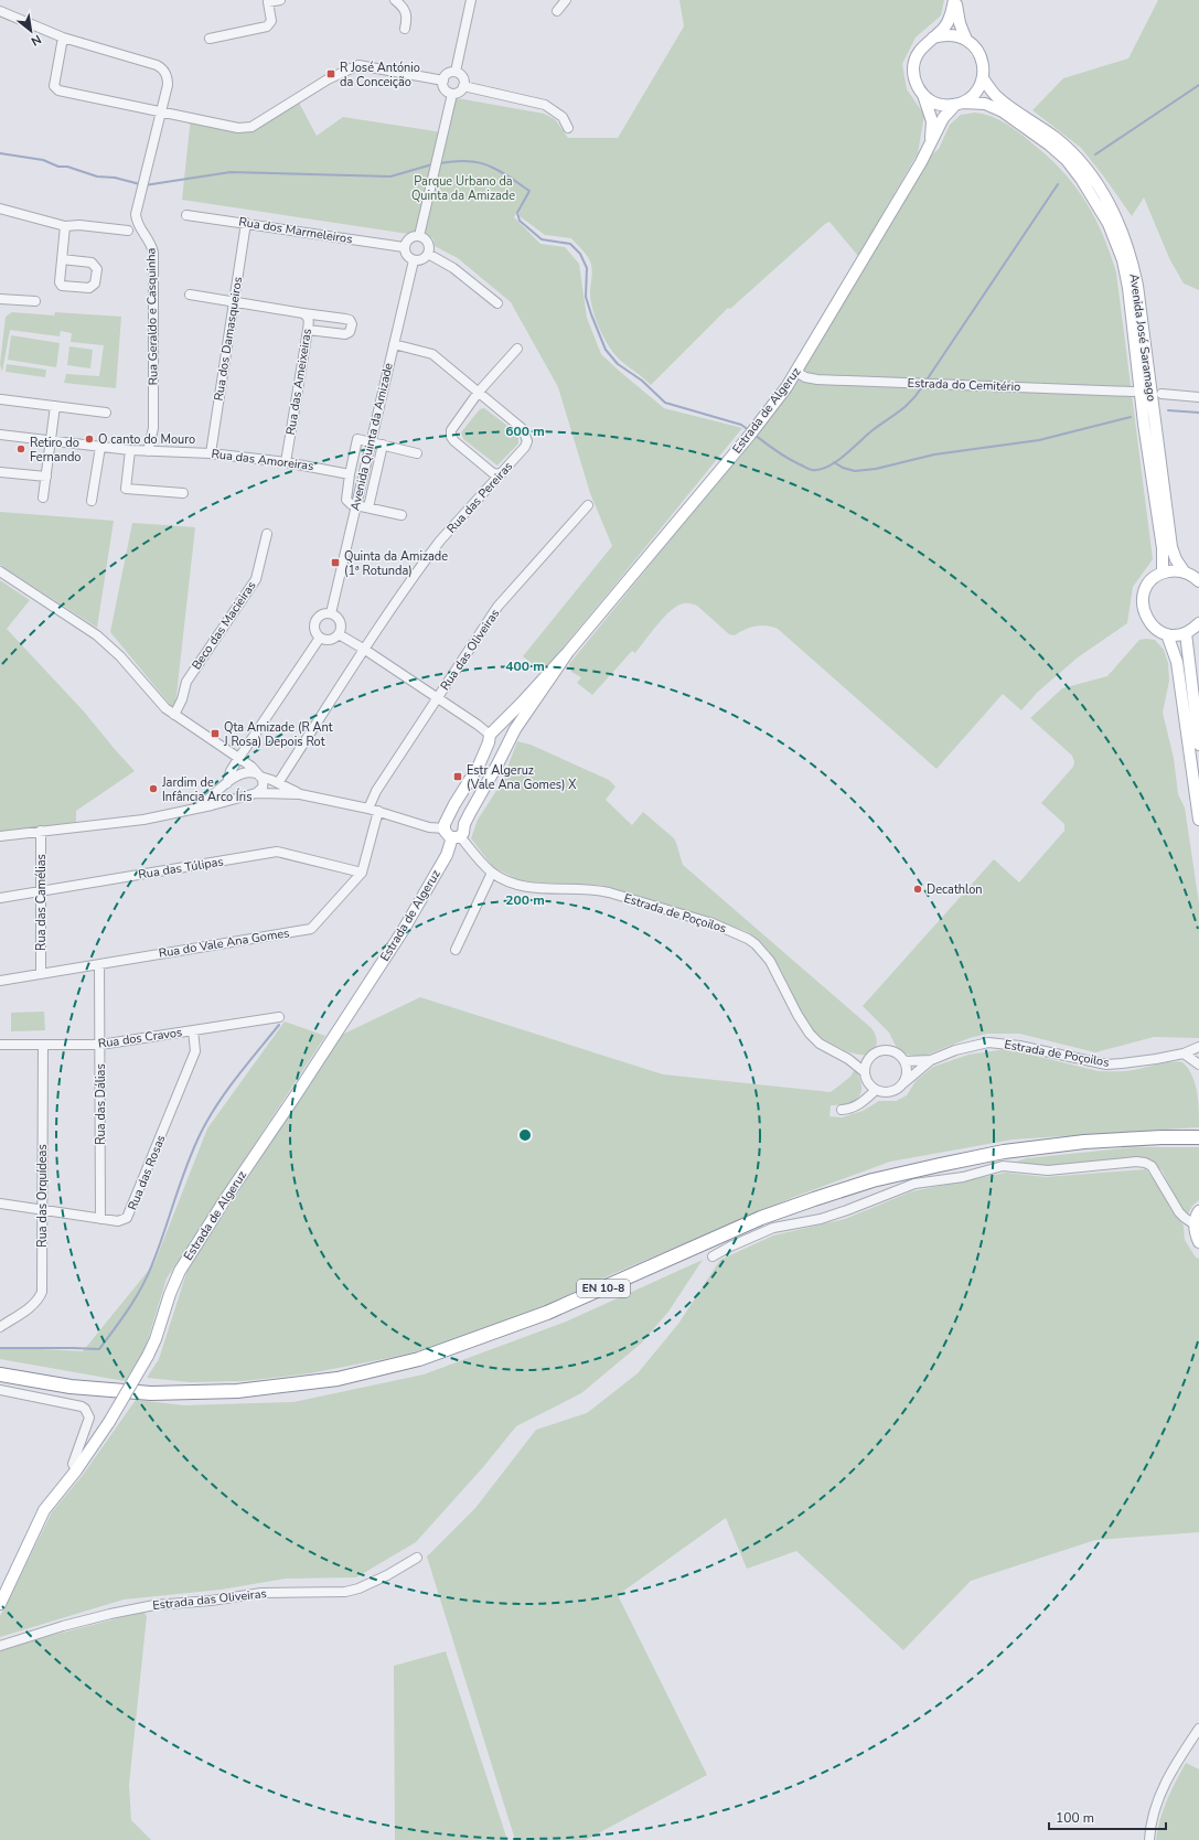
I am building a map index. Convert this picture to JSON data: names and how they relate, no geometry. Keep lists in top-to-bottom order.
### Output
{
  "streets": {
    "highway": ["EN 10-8"],
    "main road": ["Avenida José Saramago", "Estrada de Algeruz"],
    "street": [
      "Rua dos Marmeleiros",
      "Rua Geraldo e Casquinha",
      "Rua dos Damasqueiros",
      "Rua das Ameixeiras",
      "Estrada do Cemitério",
      "Avenida Quinta da Amizade",
      "Rua das Amoreiras",
      "Rua das Pereiras",
      "Beco das Macieiras",
      "Rua das Oliveiras",
      "Rua das Túlipas",
      "Rua das Camélias",
      "Estrada de Poçoilos",
      "Rua do Vale Ana Gomes",
      "Rua dos Cravos",
      "Rua das Dálias",
      "Rua das Rosas",
      "Rua das Orquídeas",
      "Estrada das Oliveiras"
    ]
  },
  "crossings": [
    ["Rua dos Marmeleiros", "Rua dos Damasqueiros"],
    ["Rua dos Marmeleiros", "Avenida Quinta da Amizade"],
    ["Rua Geraldo e Casquinha", "Rua das Amoreiras"],
    ["Avenida José Saramago", "Estrada de Algeruz"],
    ["Rua dos Damasqueiros", "Rua das Ameixeiras"],
    ["Rua dos Damasqueiros", "Rua das Amoreiras"],
    ["Rua das Ameixeiras", "Rua das Amoreiras"],
    ["Estrada do Cemitério", "Estrada de Algeruz"],
    ["Estrada de Algeruz", "Estrada de Poçoilos"],
    ["Avenida Quinta da Amizade", "Rua das Pereiras"],
    ["Rua das Túlipas", "Rua das Camélias"],
    ["Rua das Túlipas", "Rua do Vale Ana Gomes"],
    ["Rua das Camélias", "Rua do Vale Ana Gomes"],
    ["Rua do Vale Ana Gomes", "Rua das Dálias"],
    ["Rua dos Cravos", "Rua das Dálias"],
    ["Rua dos Cravos", "Rua das Rosas"],
    ["Rua dos Cravos", "Rua das Orquídeas"],
    ["Rua das Dálias", "Rua das Rosas"],
    ["Rua das Rosas", "Rua das Orquídeas"]
  ],
  "parks": ["Parque Urbano da Quinta da Amizade"],
  "places": {
    "transit": [
      "R José António da Conceição",
      "Quinta da Amizade (1ª Rotunda)",
      "Qta Amizade (R Ant J Rosa) Depois Rot",
      "Estr Algeruz (Vale Ana Gomes) X"
    ],
    "other": [
      "O canto do Mouro",
      "Retiro do Fernando",
      "Jardim de Infância Arco Íris",
      "Decathlon"
    ]
  },
  "scale_bar": "100 m",
  "north": "bottom right",
  "rings": ["600 m", "400 m", "200 m"]
}
